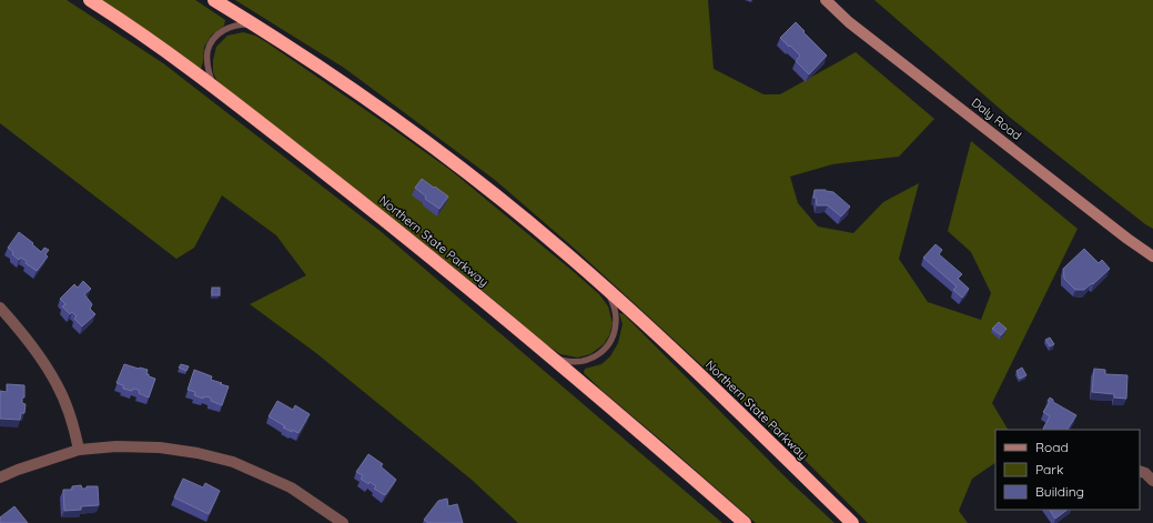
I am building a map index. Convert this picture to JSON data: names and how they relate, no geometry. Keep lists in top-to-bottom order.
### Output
{
  "streets": {
    "highway": ["Northern State Parkway"],
    "main road": ["Daly Road"]
  },
  "legend": ["Road", "Park", "Building"]
}
